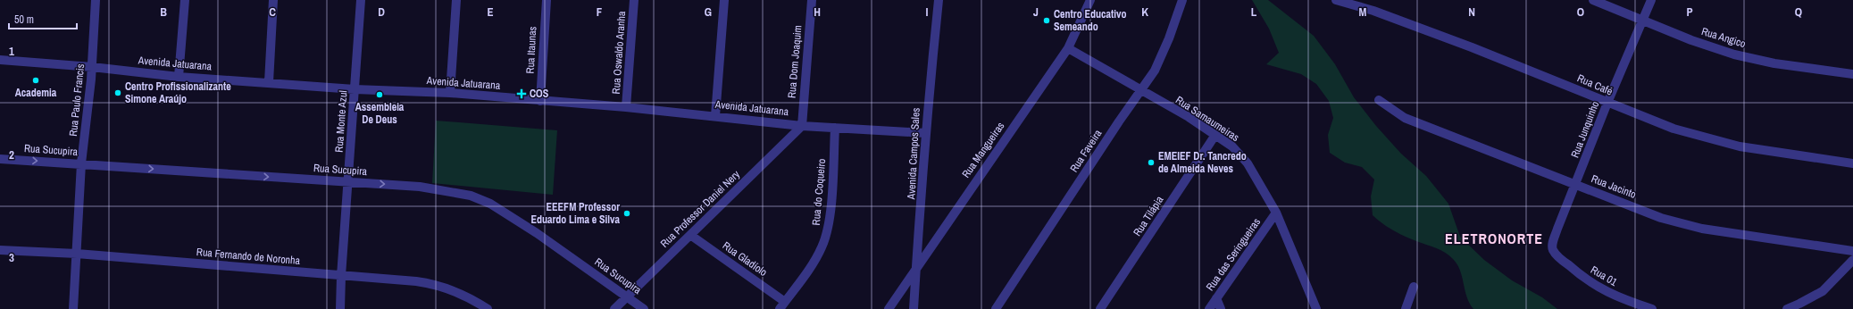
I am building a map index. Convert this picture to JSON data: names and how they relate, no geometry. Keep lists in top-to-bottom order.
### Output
{
  "streets": {
    "street": [
      "Rua Angico",
      "Rua Itaunas",
      "Rua Oswaldo Aranha",
      "Rua Dom Joaquim",
      "Avenida Jatuarana",
      "Rua Café",
      "Rua Paulo Francis",
      "Rua Samaumeiras",
      "Rua Monte Azul",
      "Rua Junquinho",
      "Rua Sucupira",
      "Rua Mangueiras",
      "Rua Faveira",
      "Avenida Campos Sales",
      "Rua Jacinto",
      "Rua do Coqueiro",
      "Rua Professor Daniel Nery",
      "Rua Tilápia",
      "Rua das Seringueiras",
      "Rua Fernando de Noronha",
      "Rua Gladíolo",
      "Rua 01"
    ]
  },
  "crossings": [
    ["Rua Angico", "Rua Junquinho"],
    ["Rua Itaunas", "Avenida Jatuarana"],
    ["Rua Oswaldo Aranha", "Avenida Jatuarana"],
    ["Rua Dom Joaquim", "Avenida Jatuarana"],
    ["Rua Dom Joaquim", "Rua Professor Daniel Nery"],
    ["Avenida Jatuarana", "Rua Paulo Francis"],
    ["Avenida Jatuarana", "Rua Monte Azul"],
    ["Avenida Jatuarana", "Avenida Campos Sales"],
    ["Avenida Jatuarana", "Rua do Coqueiro"],
    ["Avenida Jatuarana", "Rua Professor Daniel Nery"],
    ["Rua Café", "Rua Junquinho"],
    ["Rua Paulo Francis", "Rua Sucupira"],
    ["Rua Paulo Francis", "Rua Fernando de Noronha"],
    ["Rua Samaumeiras", "Rua Mangueiras"],
    ["Rua Samaumeiras", "Rua Faveira"],
    ["Rua Samaumeiras", "Rua Tilápia"],
    ["Rua Samaumeiras", "Rua das Seringueiras"],
    ["Rua Monte Azul", "Rua Sucupira"],
    ["Rua Monte Azul", "Rua Fernando de Noronha"],
    ["Rua Junquinho", "Rua Jacinto"],
    ["Rua Junquinho", "Rua 01"],
    ["Rua Sucupira", "Rua Professor Daniel Nery"],
    ["Rua Mangueiras", "Avenida Campos Sales"],
    ["Rua do Coqueiro", "Rua Gladíolo"],
    ["Rua Professor Daniel Nery", "Rua Gladíolo"]
  ],
  "one_way": ["Rua Sucupira"],
  "districts": ["ELETRONORTE"],
  "places": {
    "other": [
      "Centro Educativo Semeando",
      "Academia",
      "Centro Profissionalizante Simone Araújo",
      "Assembleia De Deus",
      "EMEIEF Dr. Tancredo de Almeida Neves",
      "EEEFM Professor Eduardo Lima e Silva"
    ],
    "health": ["COS"]
  },
  "scale_bar": "50 m",
  "grid": {
    "columns": [
      "B",
      "C",
      "D",
      "E",
      "F",
      "G",
      "H",
      "I",
      "J",
      "K",
      "L",
      "M",
      "N",
      "O",
      "P",
      "Q"
    ],
    "rows": ["1", "2", "3"]
  }
}
